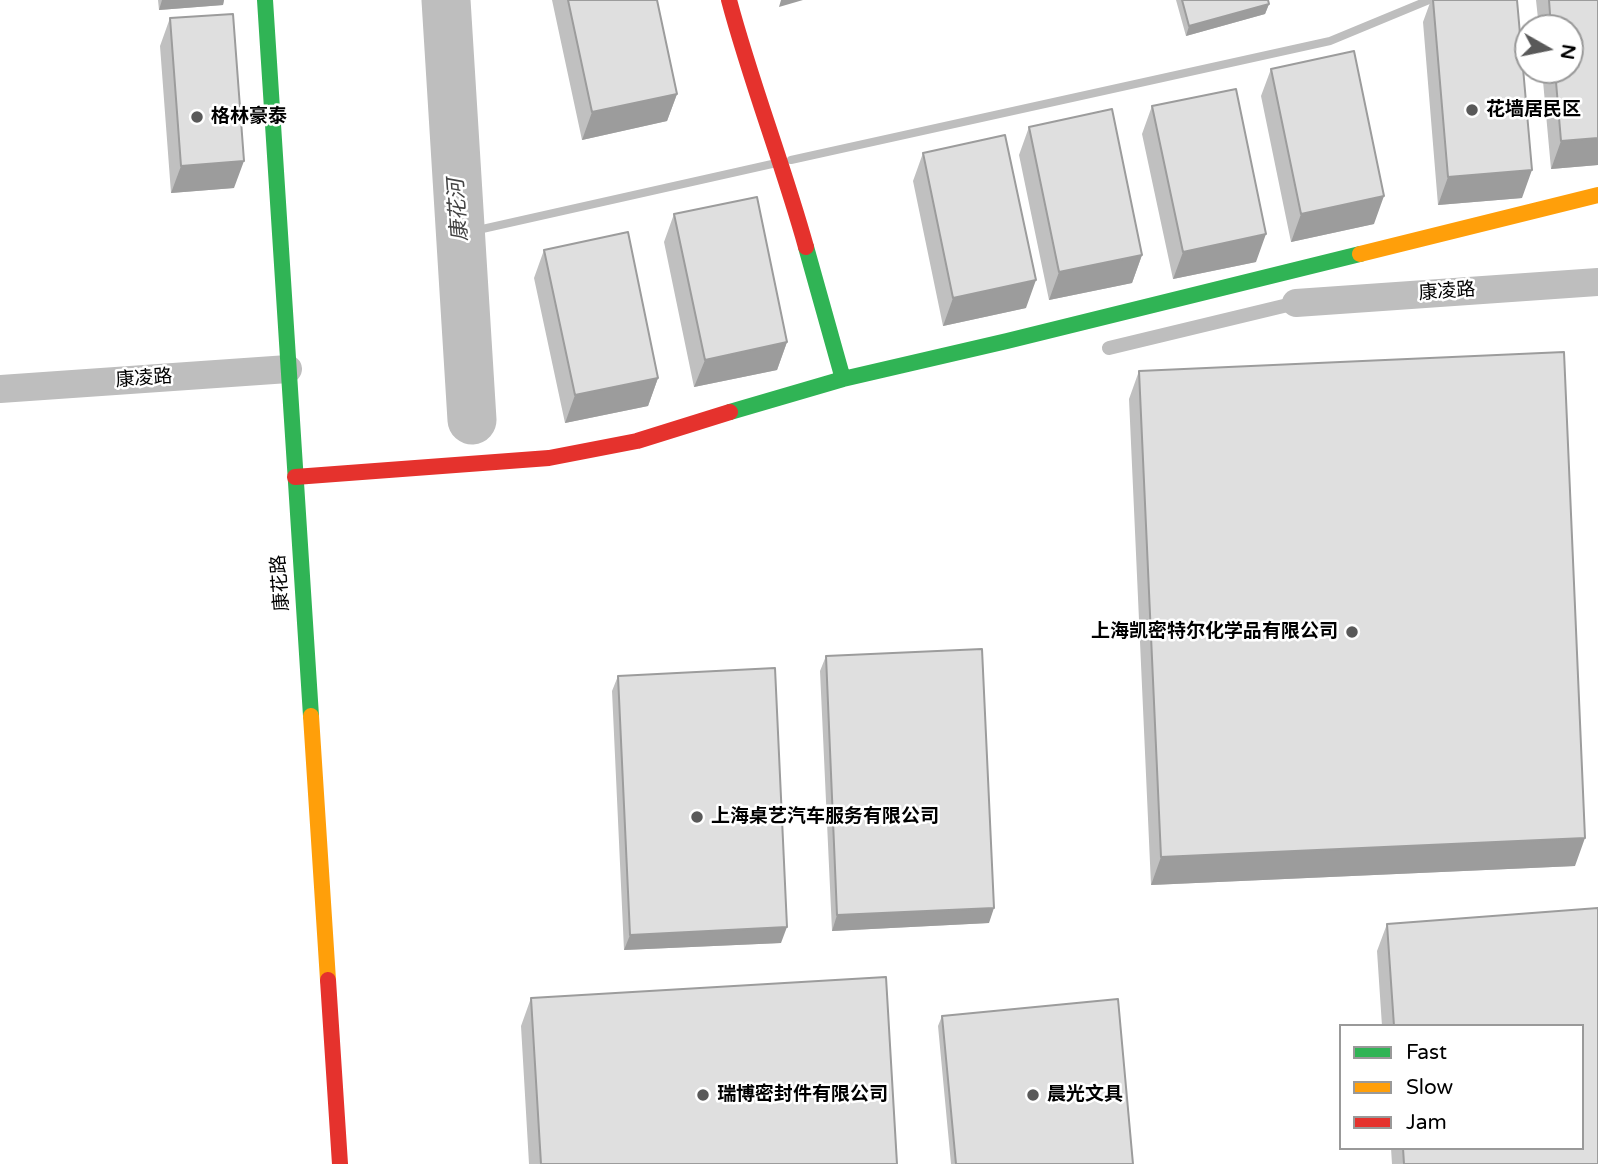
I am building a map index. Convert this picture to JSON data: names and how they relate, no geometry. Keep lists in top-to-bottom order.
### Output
{
  "streets": {
    "street": ["康凌路", "康花路"]
  },
  "crossings": [
    ["康凌路", "康花路"]
  ],
  "water": ["康花河"],
  "places": [
    "花墙居民区",
    "格林豪泰",
    "上海凯密特尔化学品有限公司",
    "上海桌艺汽车服务有限公司",
    "瑞博密封件有限公司",
    "晨光文具"
  ],
  "legend": ["Fast", "Slow", "Jam"],
  "north": "right"
}
